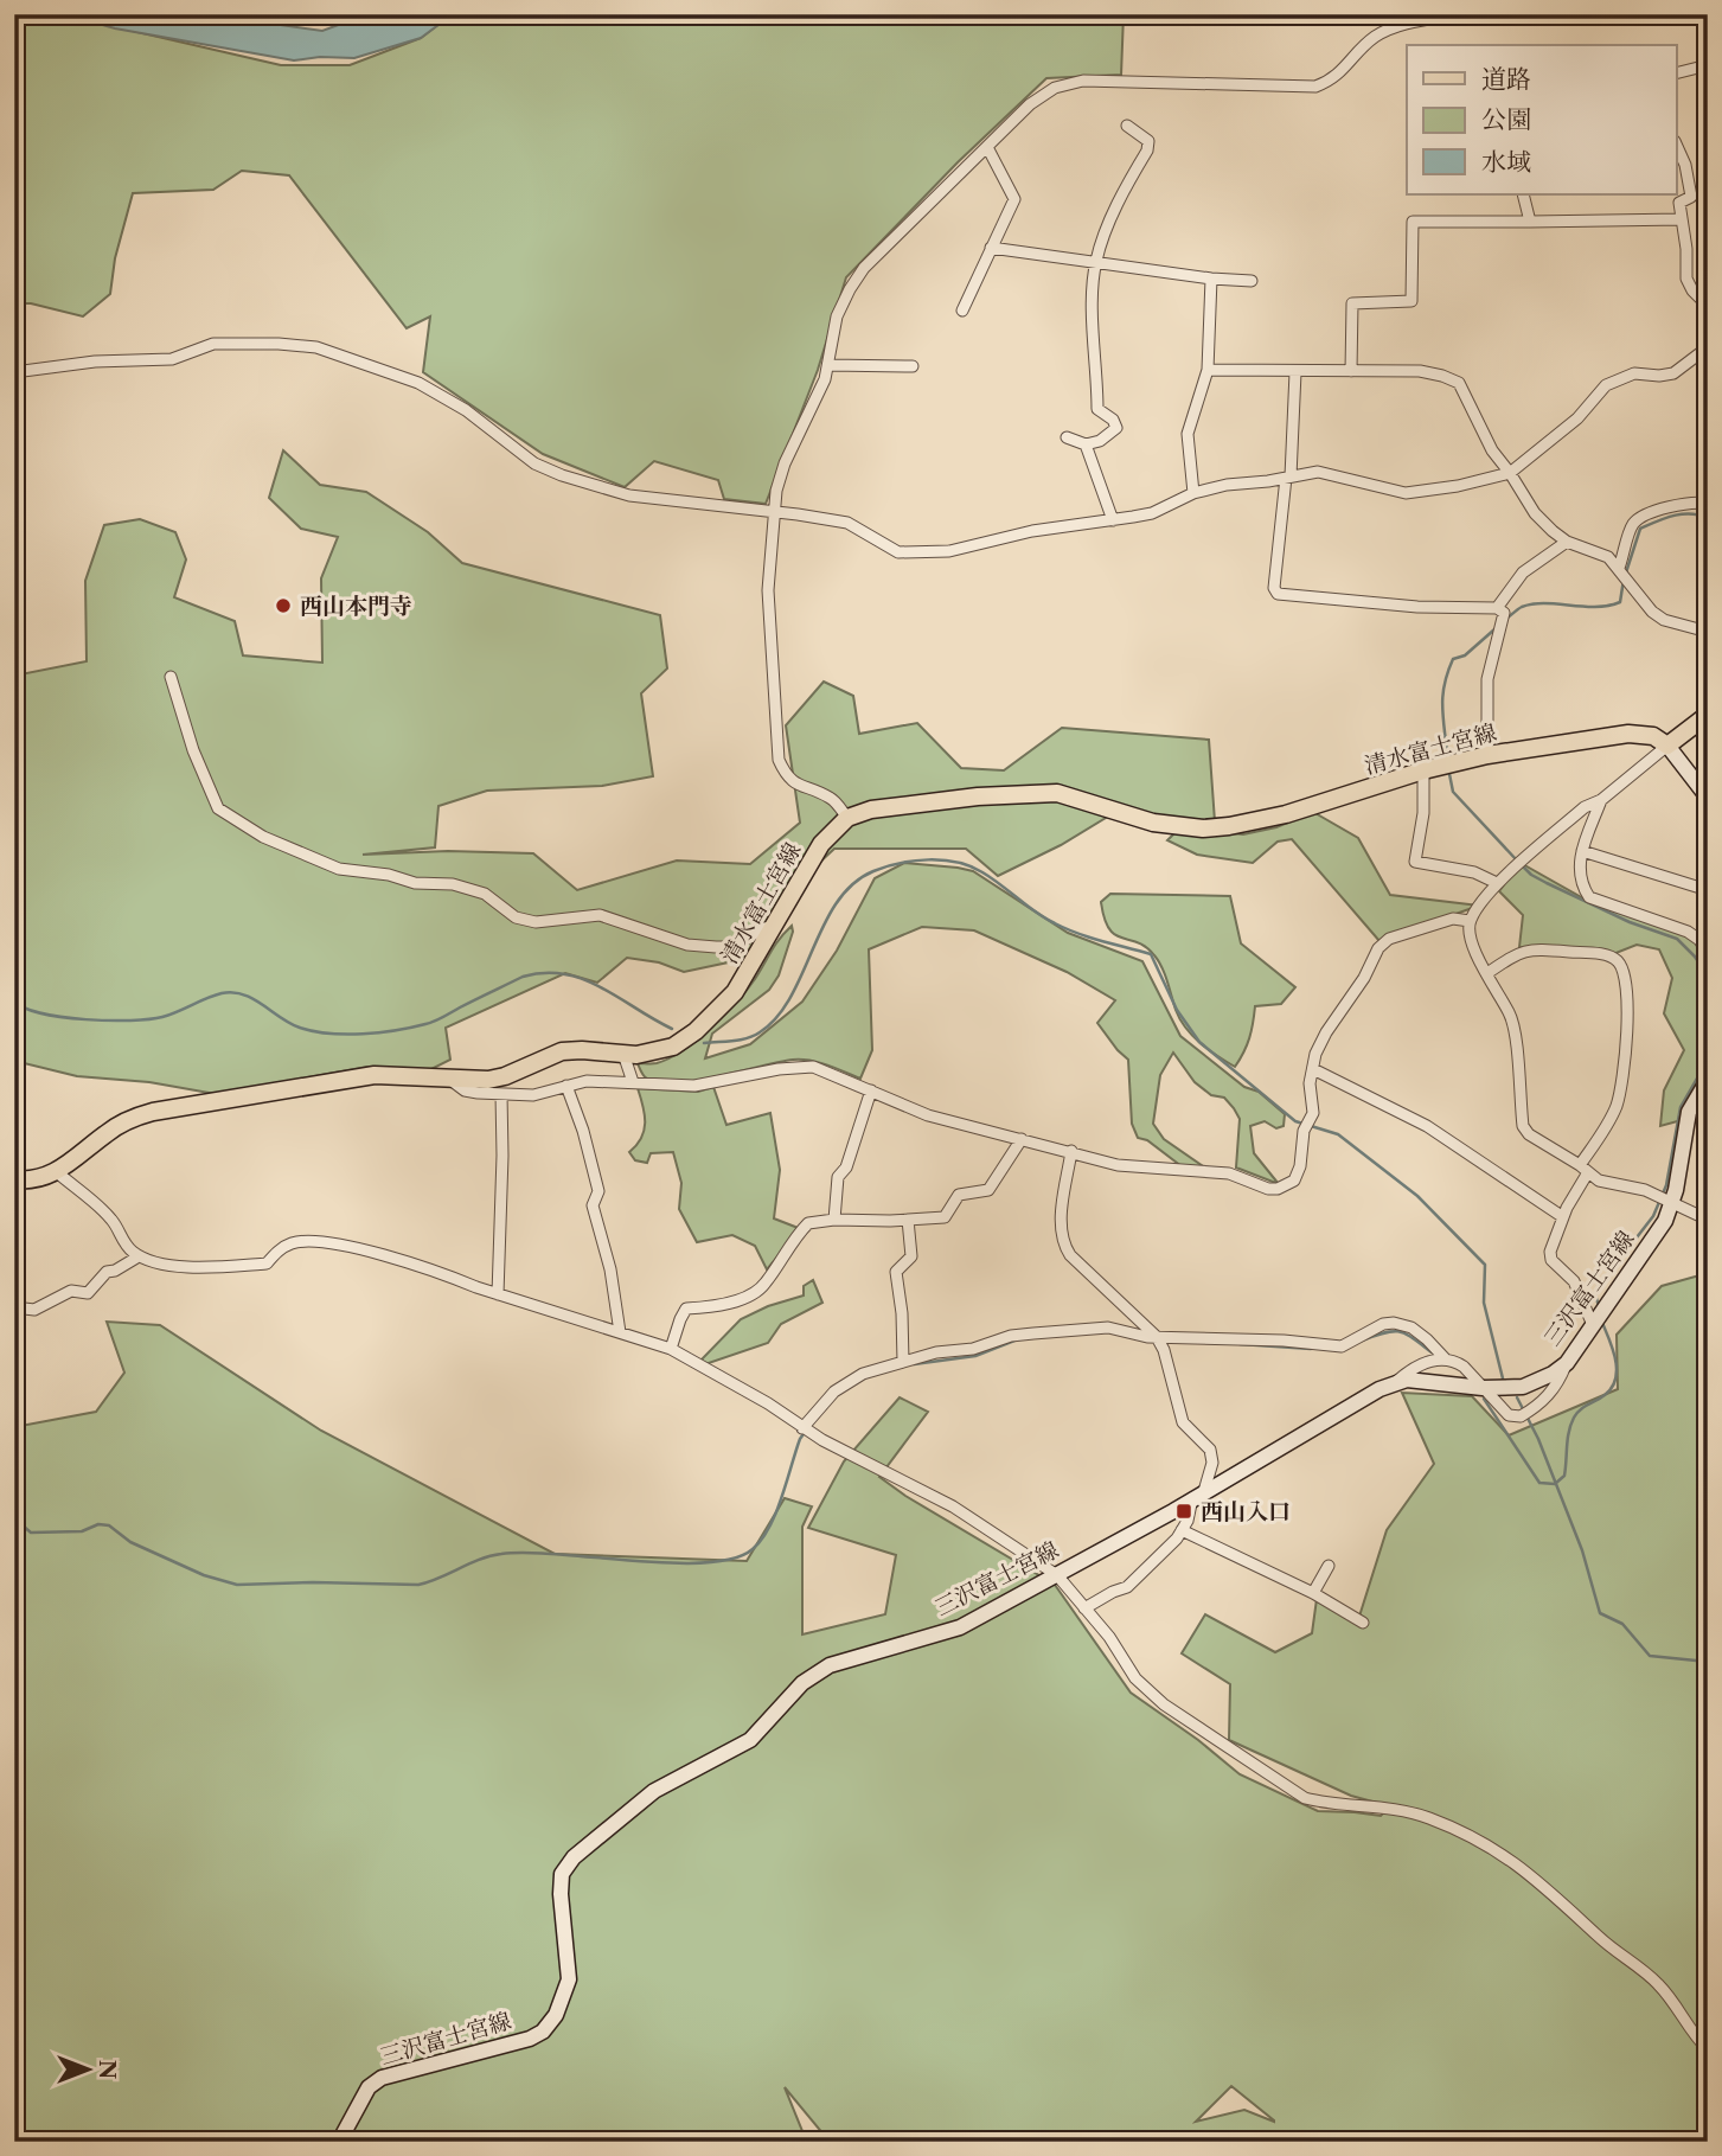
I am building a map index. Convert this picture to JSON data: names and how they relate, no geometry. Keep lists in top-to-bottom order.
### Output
{
  "streets": {
    "main road": ["清水富士宮線", "三沢富士宮線"]
  },
  "places": {
    "other": ["西山本門寺"],
    "transit": ["西山入口"]
  },
  "legend": ["道路", "公園", "水域"],
  "north": "right"
}
